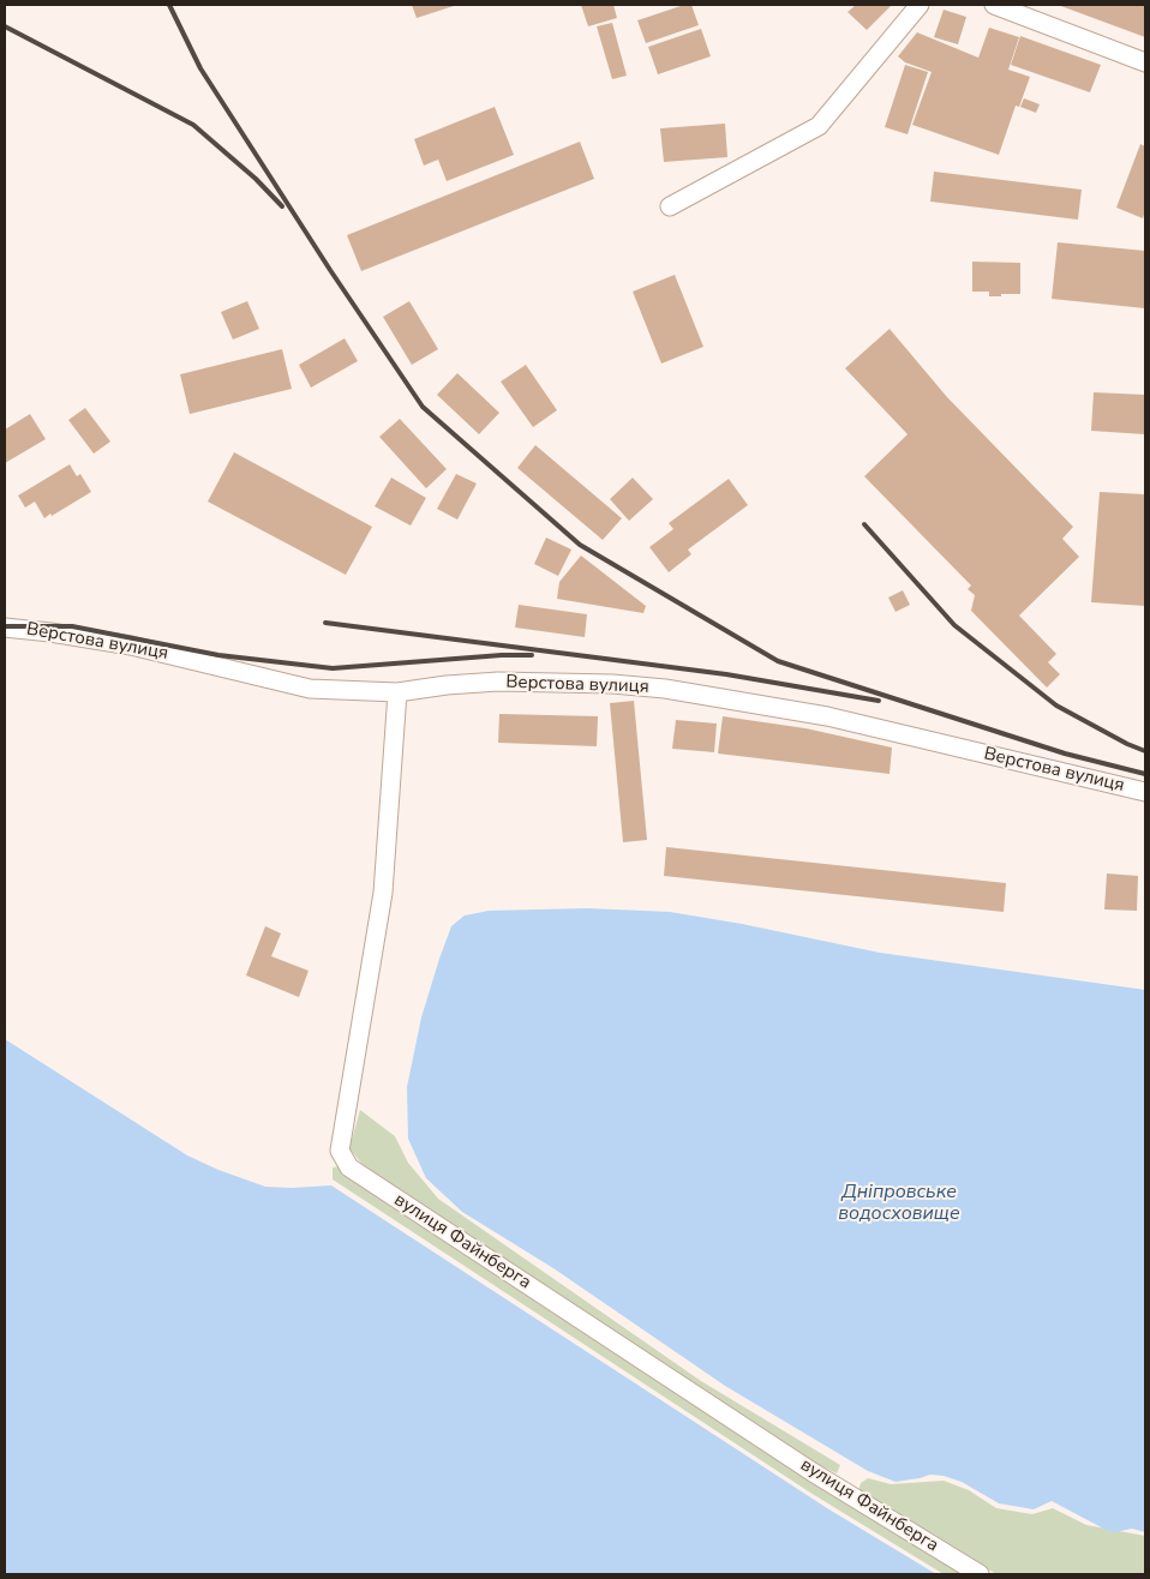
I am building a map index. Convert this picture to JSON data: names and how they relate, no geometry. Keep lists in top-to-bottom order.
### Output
{
  "streets": {
    "street": ["Верстова вулиця", "вулиця Файнберга"]
  },
  "crossings": [
    ["Верстова вулиця", "вулиця Файнберга"]
  ],
  "water": ["Дніпровське водосховище"]
}
